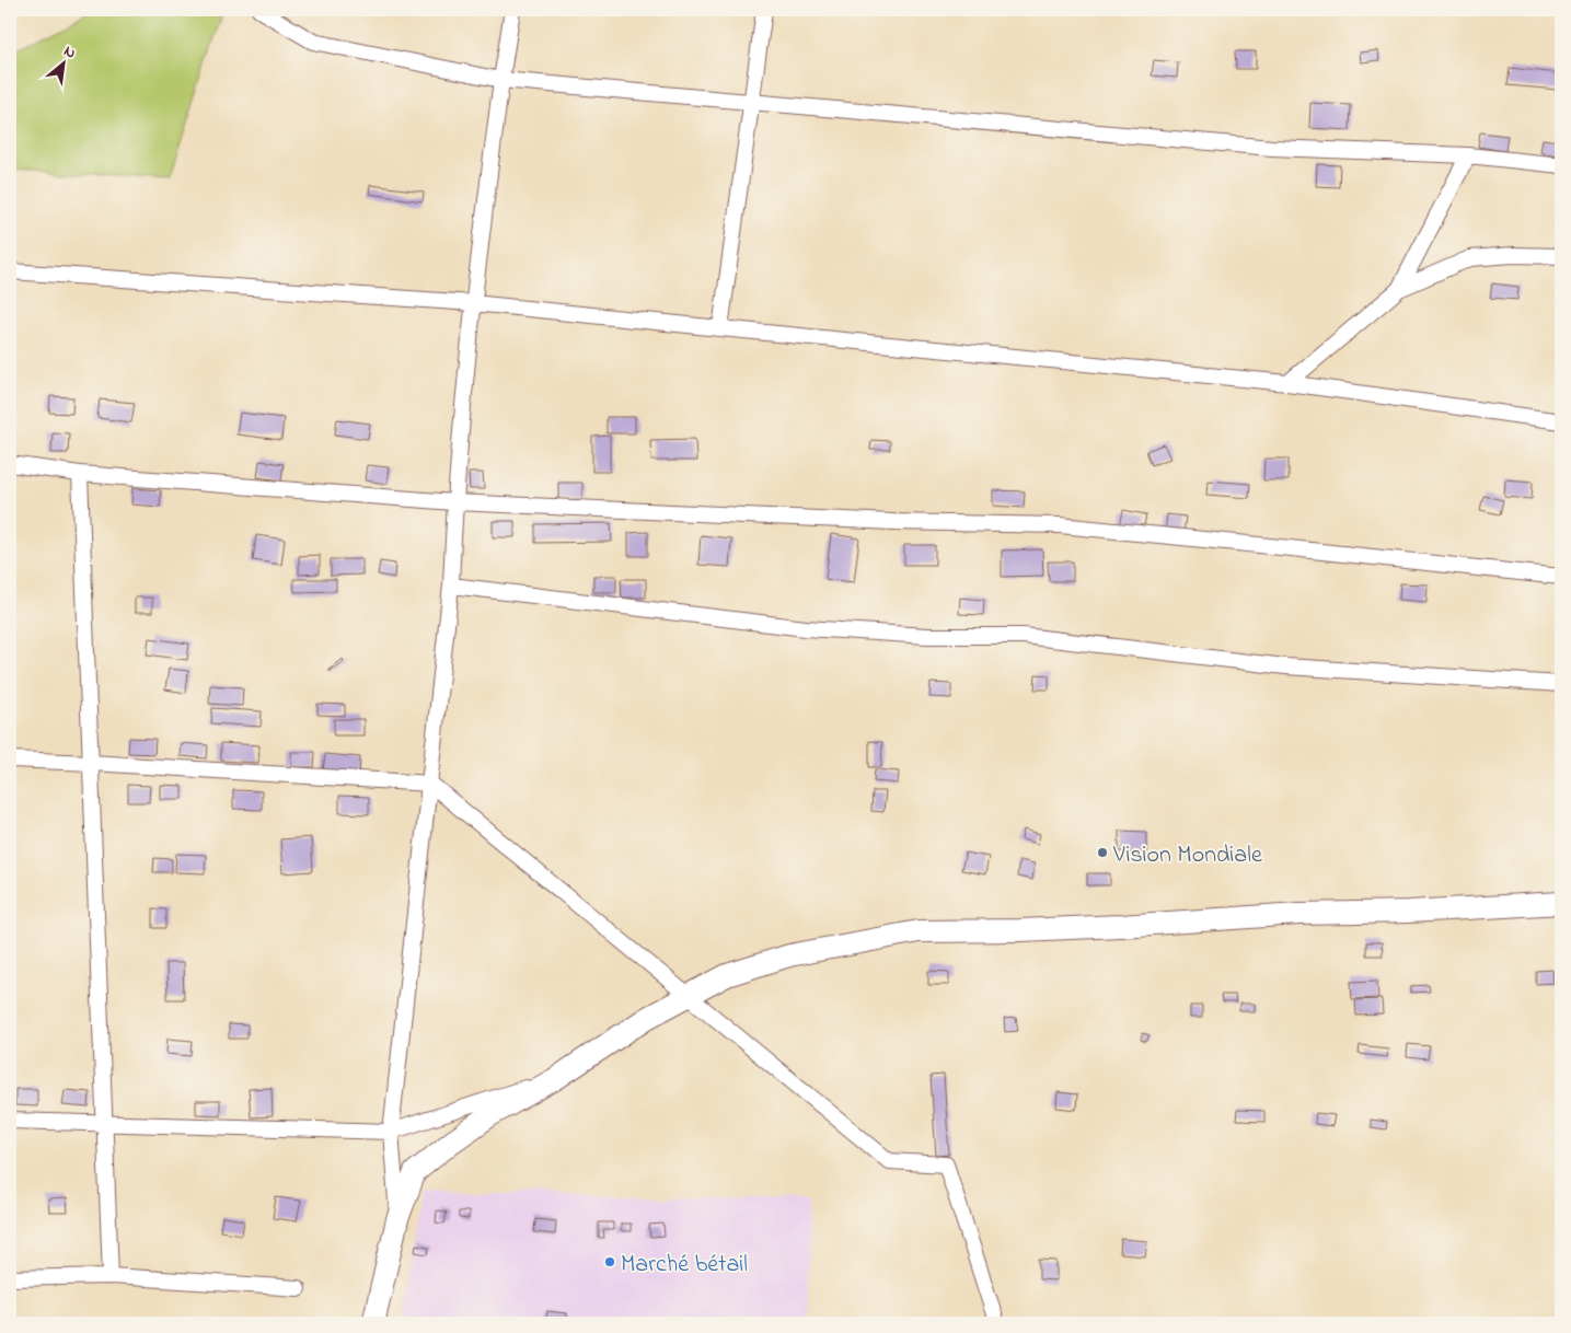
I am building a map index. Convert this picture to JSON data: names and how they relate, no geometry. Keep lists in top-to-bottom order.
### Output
{
  "places": ["Vision Mondiale", "Marché bétail"],
  "north": "top right"
}
